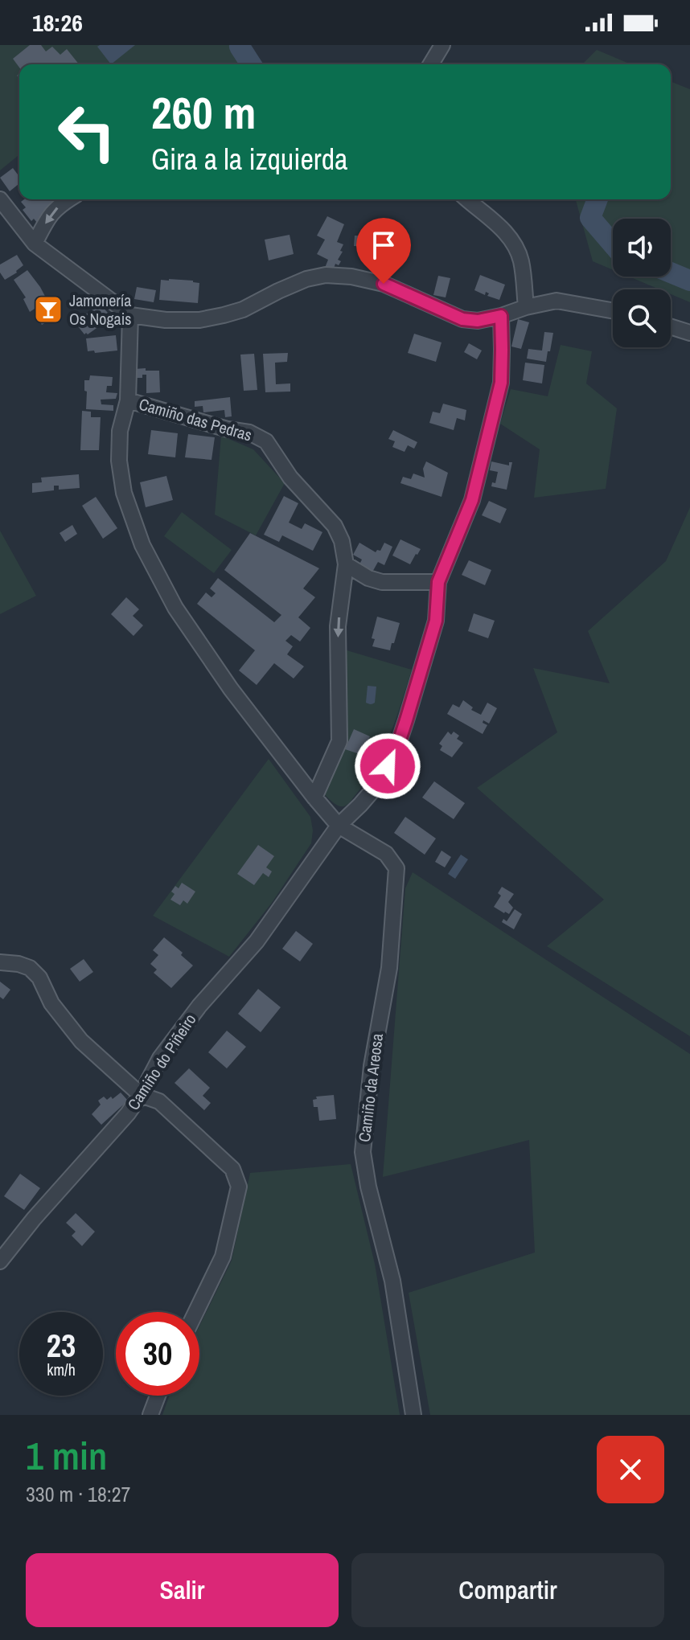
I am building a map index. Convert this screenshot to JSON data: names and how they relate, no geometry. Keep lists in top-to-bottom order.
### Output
{
  "streets": {
    "street": ["Camiño das Pedras", "Camiño do Piñeiro", "Camiño da Areosa"]
  },
  "crossings": [
    ["Camiño das Pedras", "Camiño da Areosa"],
    ["Camiño do Piñeiro", "Camiño da Areosa"]
  ],
  "places": {
    "bar": ["Jamonería Os Nogais"]
  },
  "page": {
    "status": "18:26",
    "turn": ["260 m", "Gira a la izquierda"],
    "speed": "23 km/h",
    "limit": "30",
    "heading": ["1 min", "330 m · 18:27"],
    "buttons": ["Salir", "Compartir"]
  }
}
